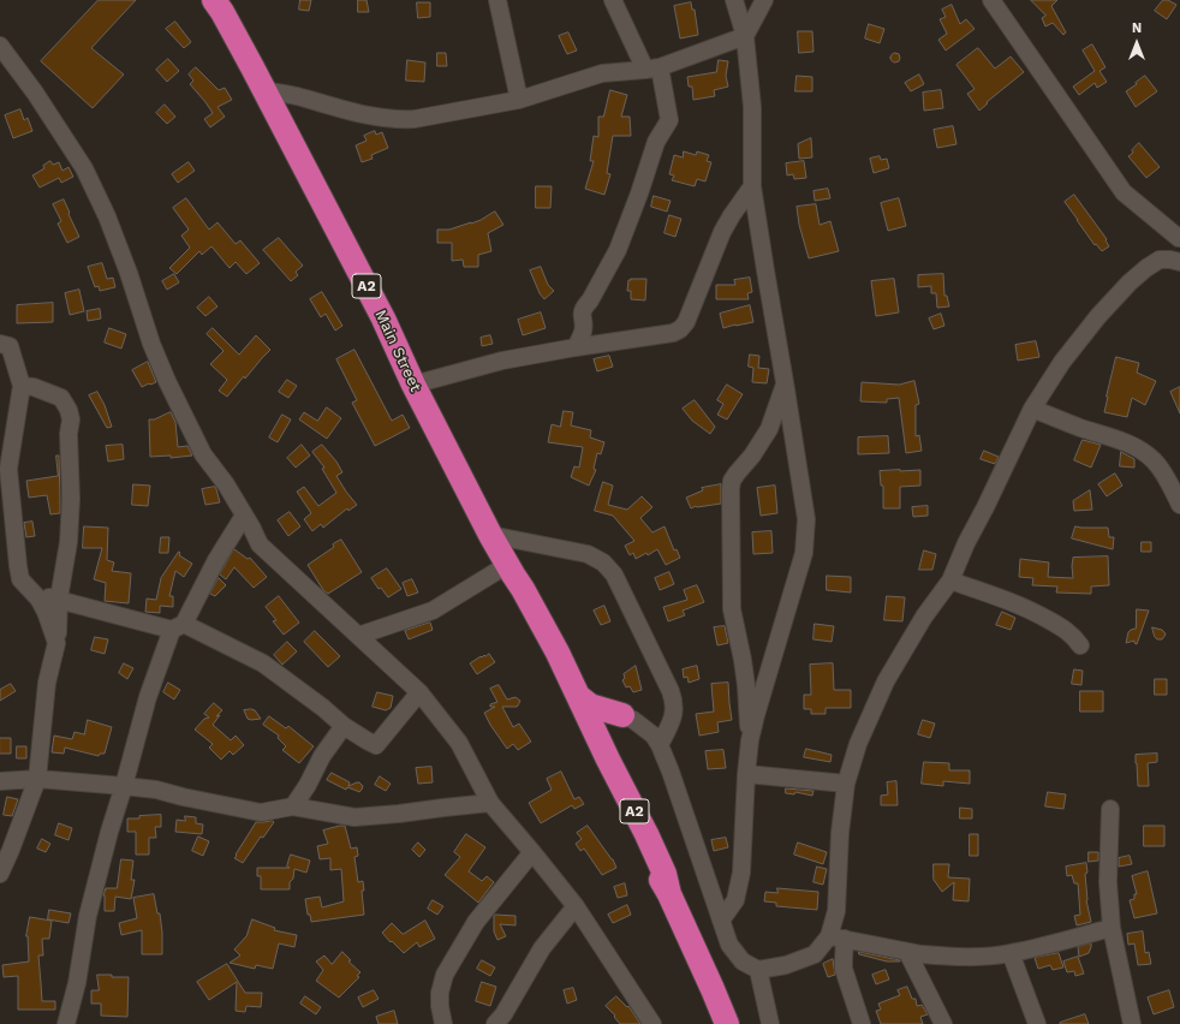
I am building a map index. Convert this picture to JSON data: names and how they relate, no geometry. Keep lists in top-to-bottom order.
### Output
{
  "streets": {
    "highway": ["A2", "Main Street"]
  },
  "crossings": [
    ["A2", "Main Street"]
  ],
  "north": "top"
}
